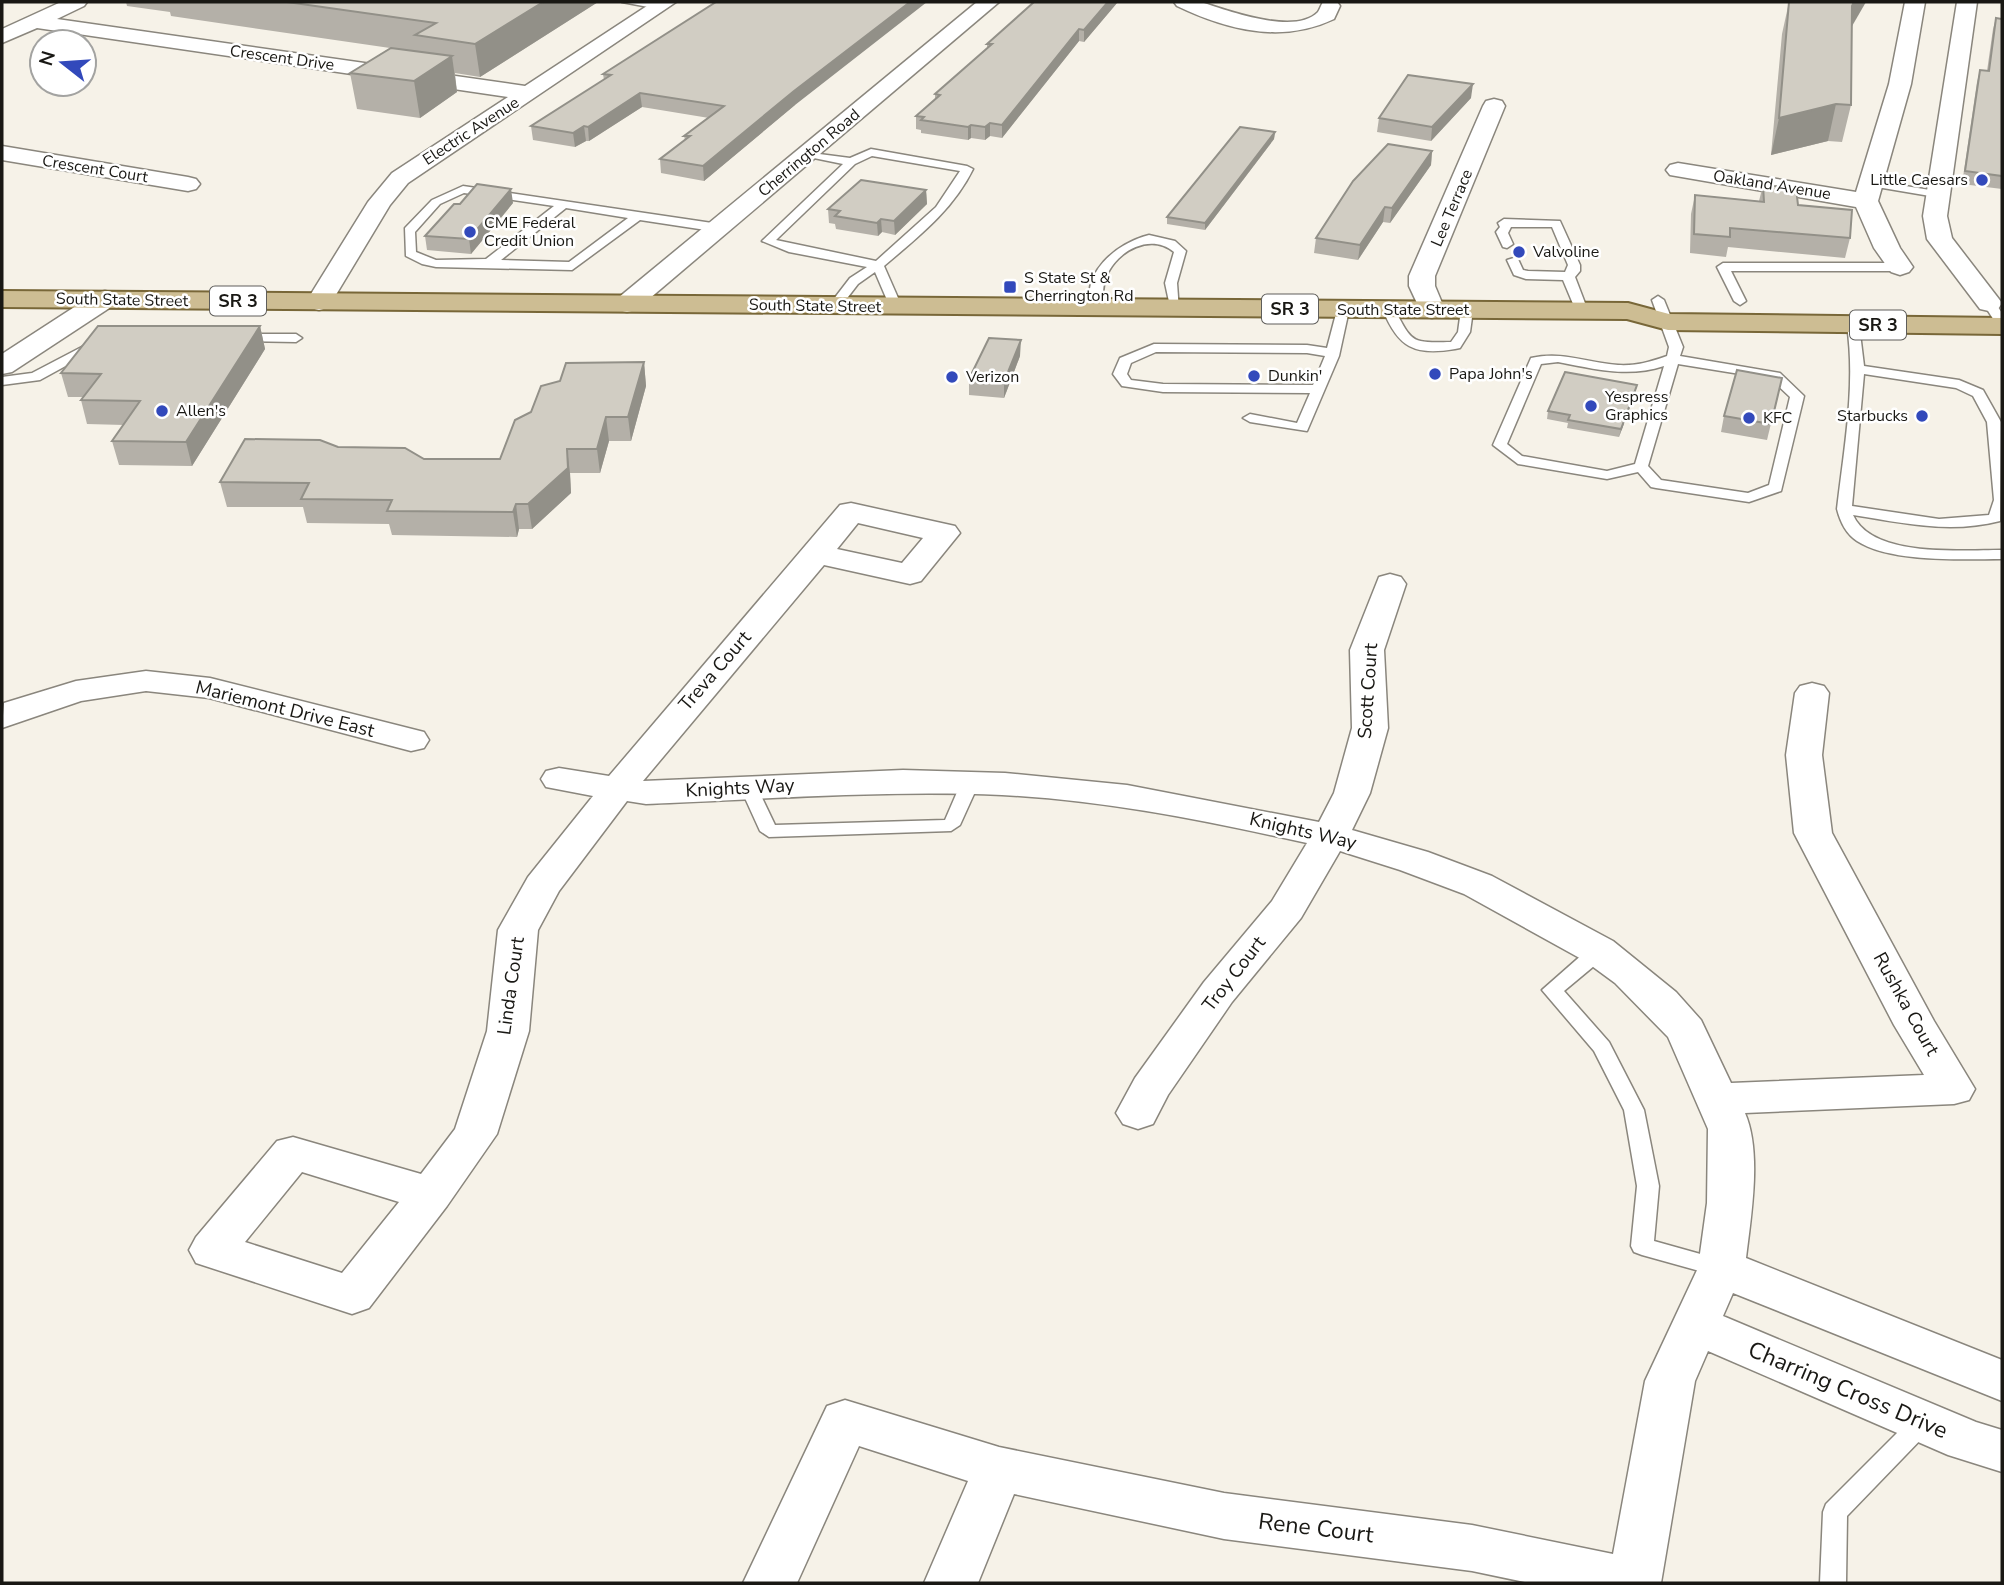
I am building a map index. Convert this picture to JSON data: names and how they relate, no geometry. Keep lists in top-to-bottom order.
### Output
{
  "streets": {
    "main road": ["South State Street", "SR 3"],
    "street": [
      "Crescent Drive",
      "Electric Avenue",
      "Cherrington Road",
      "Crescent Court",
      "Oakland Avenue",
      "Lee Terrace",
      "Treva Court",
      "Scott Court",
      "Mariemont Drive East",
      "Knights Way",
      "Troy Court",
      "Linda Court",
      "Rushka Court",
      "Charring Cross Drive",
      "Rene Court"
    ]
  },
  "crossings": [
    ["Crescent Drive", "Electric Avenue"],
    ["Electric Avenue", "South State Street"],
    ["Cherrington Road", "South State Street"],
    ["Lee Terrace", "South State Street"],
    ["Treva Court", "Knights Way"],
    ["Treva Court", "Linda Court"],
    ["Scott Court", "Knights Way"],
    ["Scott Court", "Troy Court"],
    ["Knights Way", "Troy Court"],
    ["Knights Way", "Linda Court"],
    ["Knights Way", "Rushka Court"],
    ["Knights Way", "Charring Cross Drive"],
    ["Knights Way", "Rene Court"]
  ],
  "places": {
    "other": [
      "Little Caesars",
      "CME Federal Credit Union",
      "Valvoline",
      "Papa John's",
      "Dunkin'",
      "Verizon",
      "Yespress Graphics",
      "Allen's",
      "Starbucks",
      "KFC"
    ],
    "transit": ["S State St & Cherrington Rd"]
  },
  "north": "left"
}
